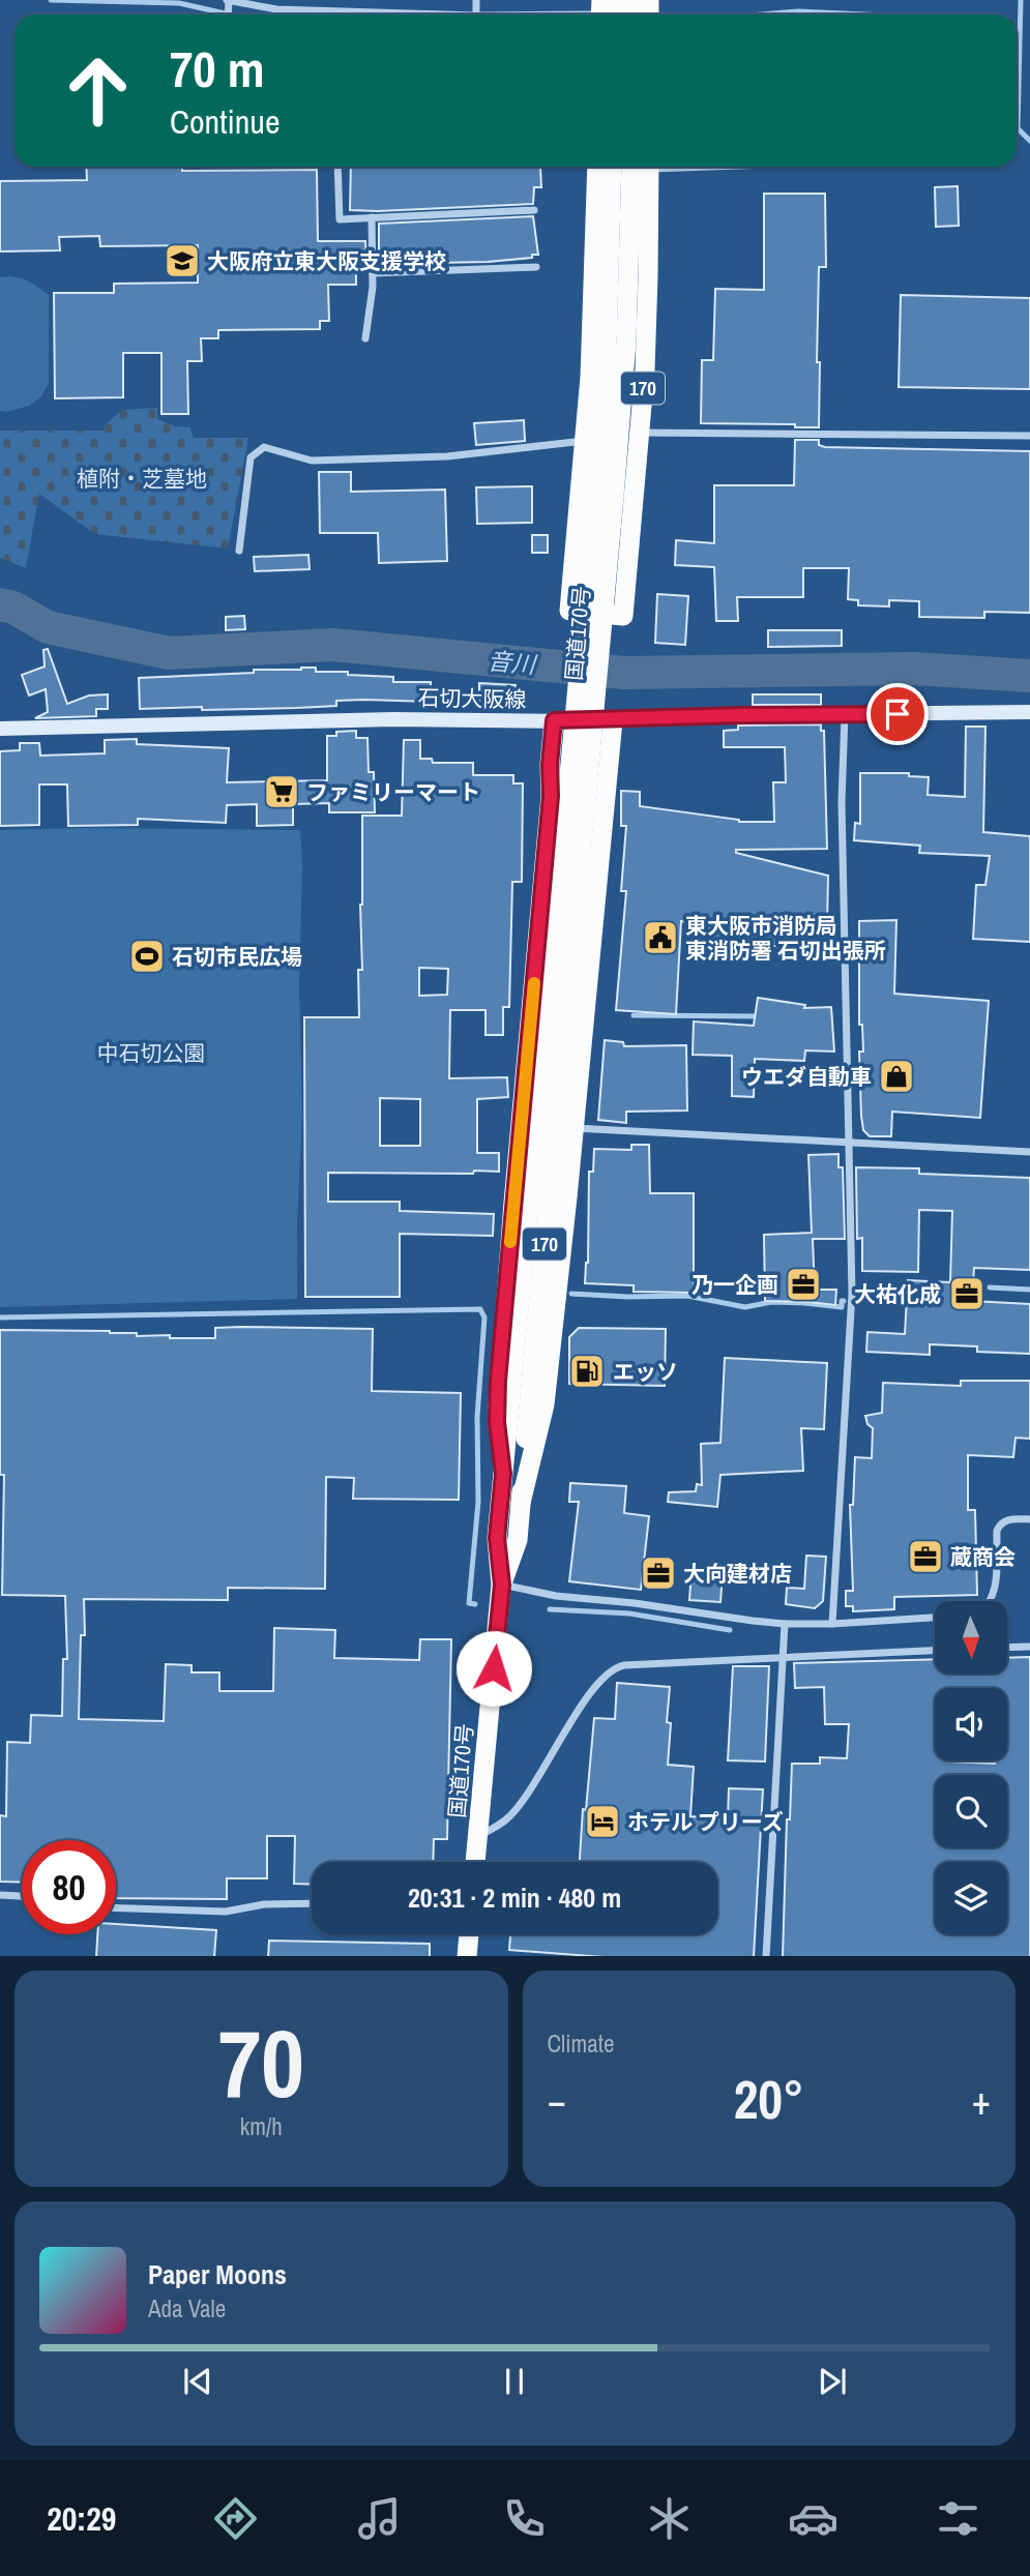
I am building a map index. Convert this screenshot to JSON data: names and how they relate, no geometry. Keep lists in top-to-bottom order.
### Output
{
  "streets": {
    "highway": ["170", "国道170号"],
    "main road": ["石切大阪線"]
  },
  "water": ["音川"],
  "parks": ["植附・芝墓地", "中石切公園"],
  "places": {
    "school or university": ["大阪府立東大阪支援学校"],
    "supermarket": ["ファミリーマート"],
    "public building": ["東大阪市消防局 東消防署 石切出張所"],
    "sports": ["石切市民広場"],
    "shop": ["ウエダ自動車"],
    "office": [
      "乃一企画",
      "大祐化成",
      "蔵商会",
      "大向建材店"
    ],
    "fuel station": ["エッソ"],
    "hotel": ["ホテル プリーズ"]
  },
  "north": "bottom",
  "page": {
    "turn": ["70 m", "Continue"],
    "limit": "80",
    "trip": "20:31 · 2 min · 480 m",
    "tile": [
      ["70", "km/h"],
      "Climate"
    ],
    "heat": ["−", "20°", "+"],
    "song": ["Paper Moons", "Ada Vale"],
    "tabs": "20:29"
  }
}
